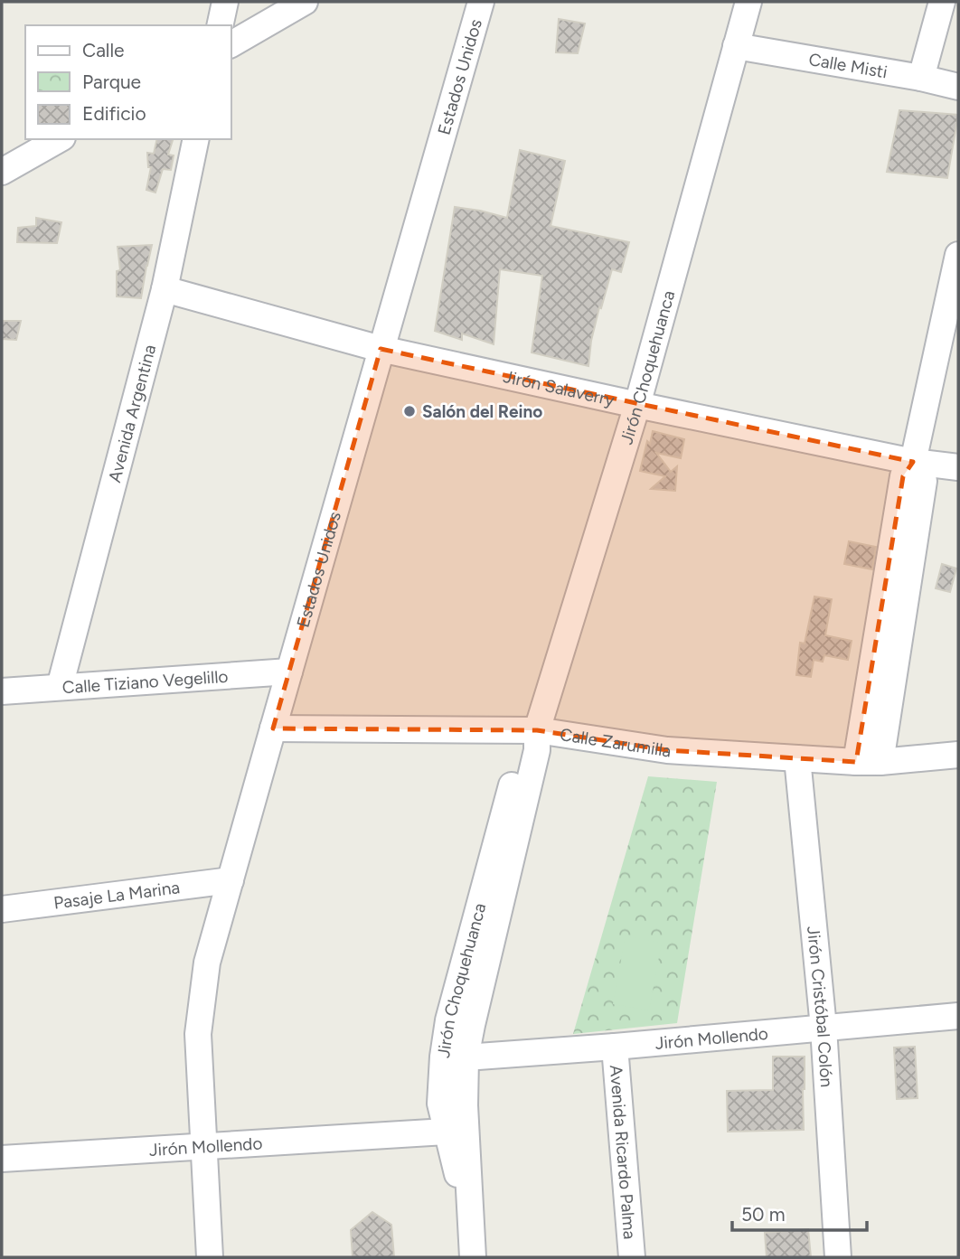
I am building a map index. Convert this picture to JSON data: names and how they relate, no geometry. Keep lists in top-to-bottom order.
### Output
{
  "streets": {
    "street": [
      "Calle Misti",
      "Estados Unidos",
      "Jirón Choquehuanca",
      "Jirón Salaverry",
      "Avenida Argentina",
      "Calle Tiziano Vegelillo",
      "Calle Zarumilla",
      "Pasaje La Marina",
      "Jirón Cristóbal Colón",
      "Jirón Mollendo",
      "Avenida Ricardo Palma"
    ]
  },
  "crossings": [
    ["Calle Misti", "Jirón Choquehuanca"],
    ["Estados Unidos", "Jirón Salaverry"],
    ["Estados Unidos", "Calle Tiziano Vegelillo"],
    ["Estados Unidos", "Calle Zarumilla"],
    ["Estados Unidos", "Pasaje La Marina"],
    ["Estados Unidos", "Jirón Mollendo"],
    ["Jirón Choquehuanca", "Jirón Salaverry"],
    ["Jirón Choquehuanca", "Calle Zarumilla"],
    ["Jirón Choquehuanca", "Jirón Mollendo"],
    ["Jirón Salaverry", "Avenida Argentina"],
    ["Avenida Argentina", "Calle Tiziano Vegelillo"],
    ["Calle Zarumilla", "Jirón Cristóbal Colón"],
    ["Jirón Cristóbal Colón", "Jirón Mollendo"],
    ["Jirón Mollendo", "Avenida Ricardo Palma"]
  ],
  "places": ["Salón del Reino"],
  "legend": ["Calle", "Parque", "Edificio"],
  "scale_bar": "50 m"
}
